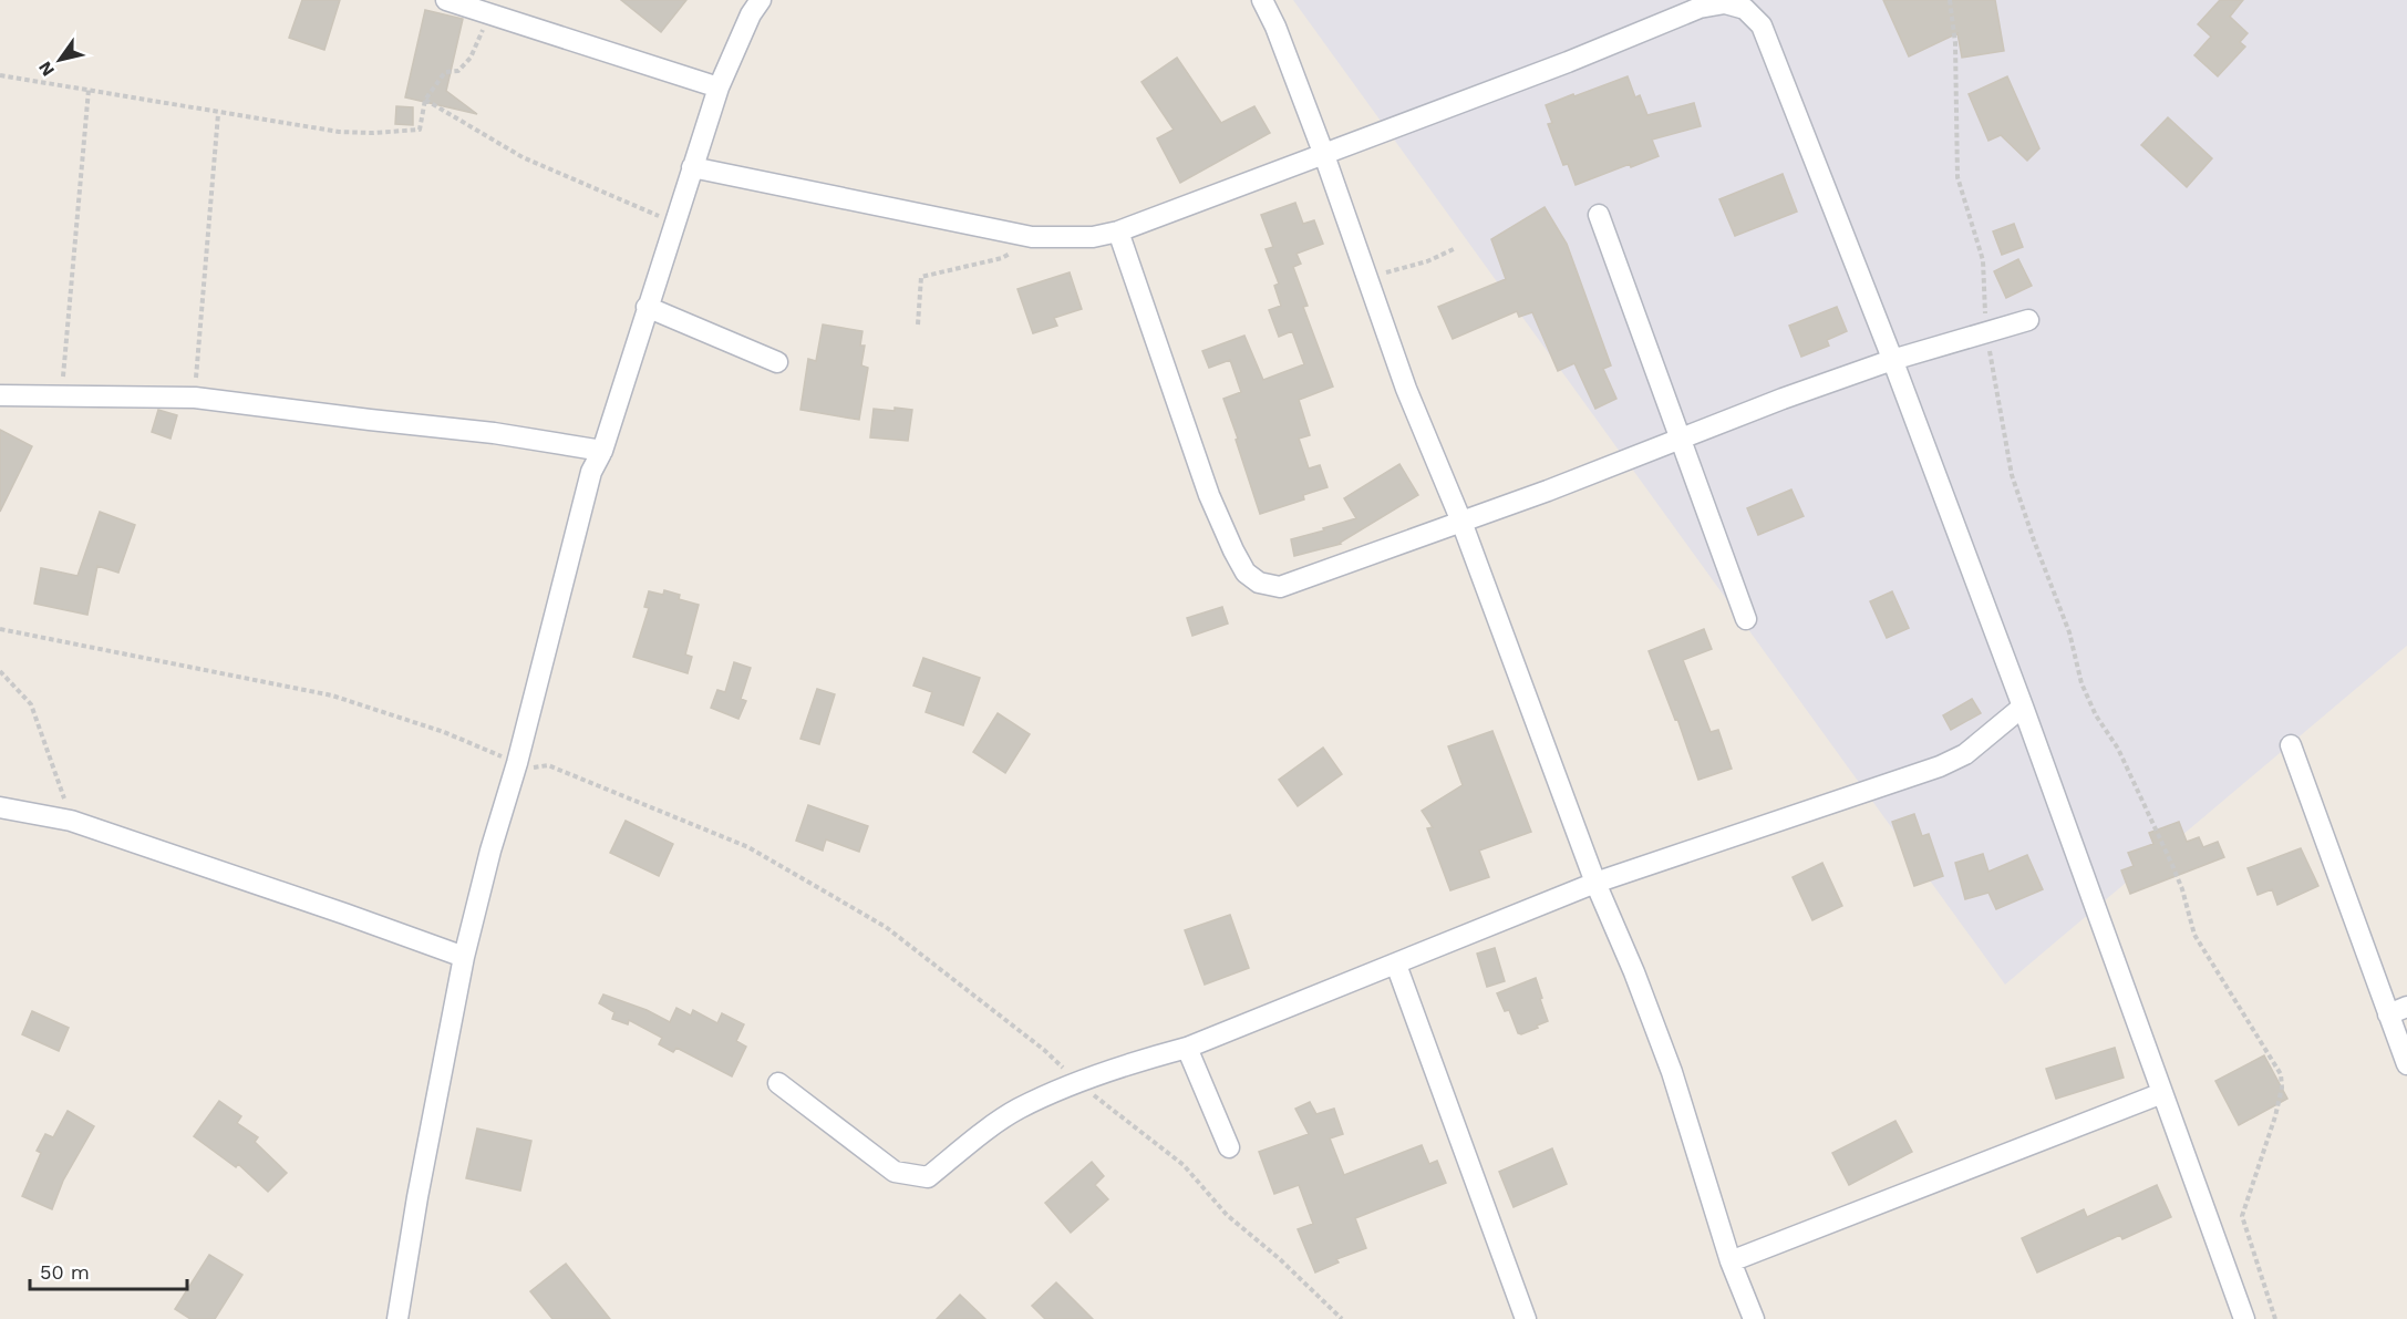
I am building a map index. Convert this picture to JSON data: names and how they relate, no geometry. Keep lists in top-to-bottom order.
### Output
{
  "scale_bar": "50 m",
  "north": "bottom left"
}
